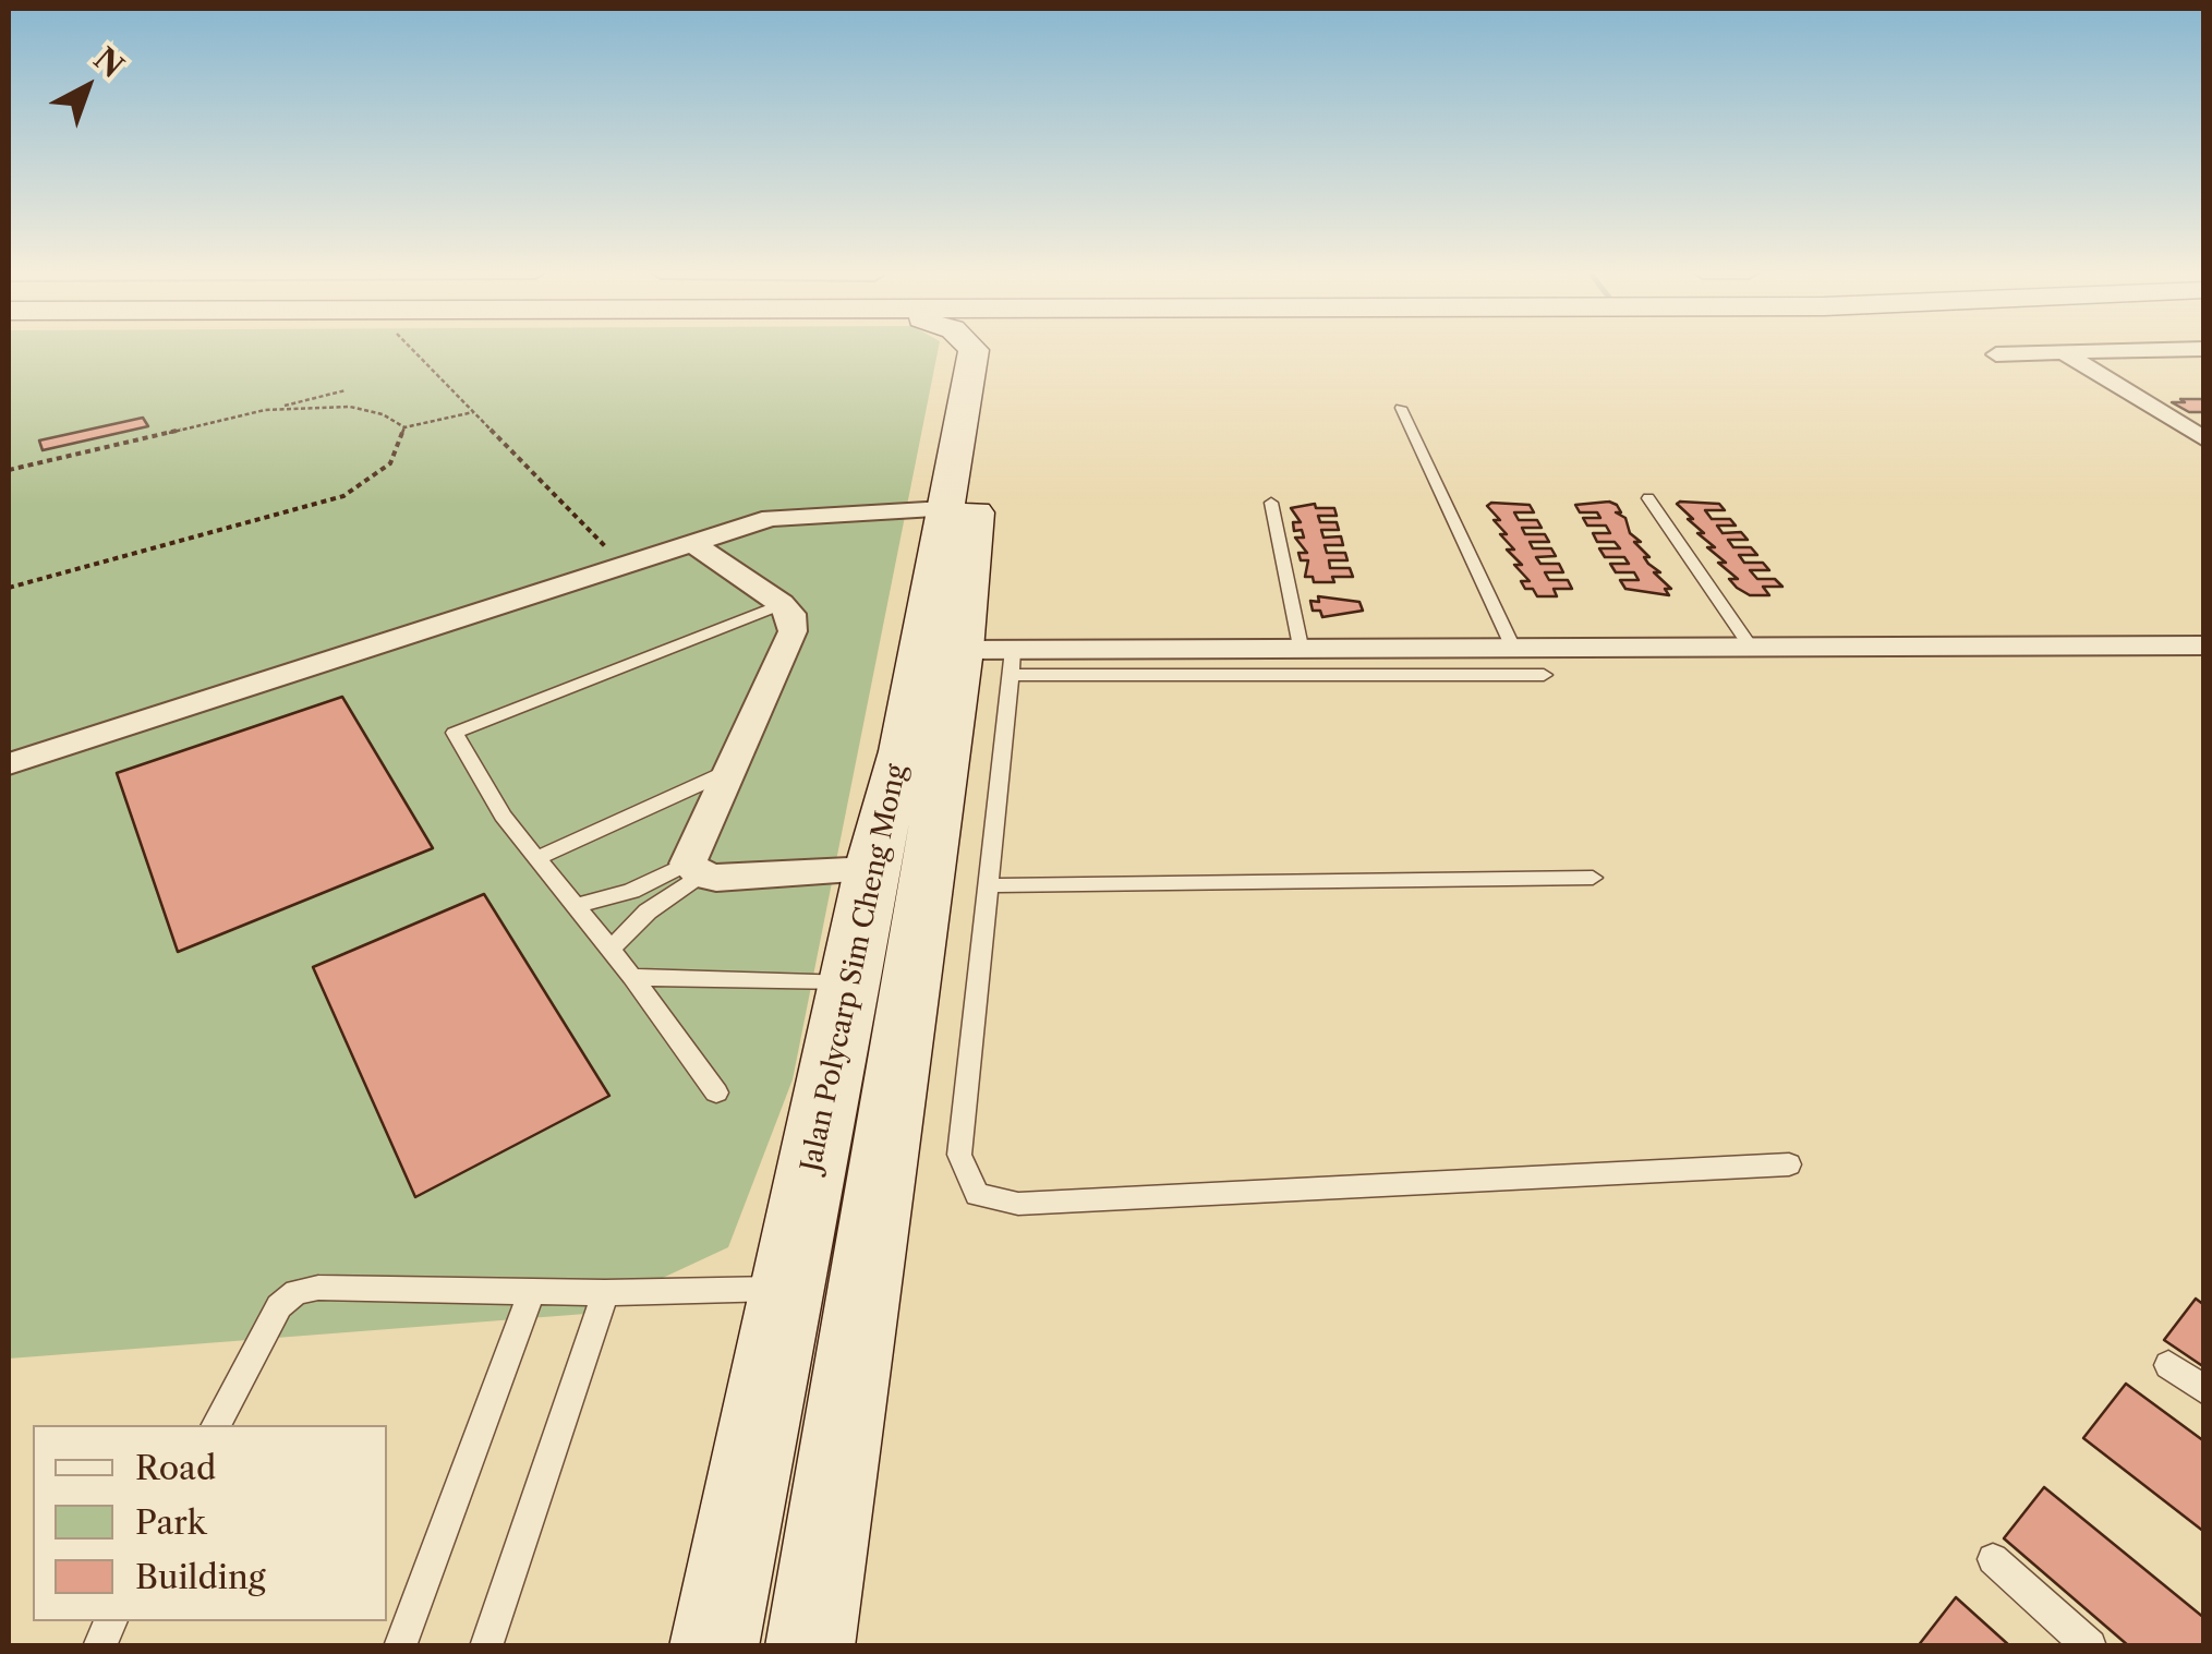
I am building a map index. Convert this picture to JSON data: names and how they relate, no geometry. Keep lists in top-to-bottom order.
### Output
{
  "streets": {
    "main road": ["Jalan Polycarp Sim Cheng Mong"]
  },
  "legend": ["Road", "Park", "Building"],
  "north": "top right"
}
